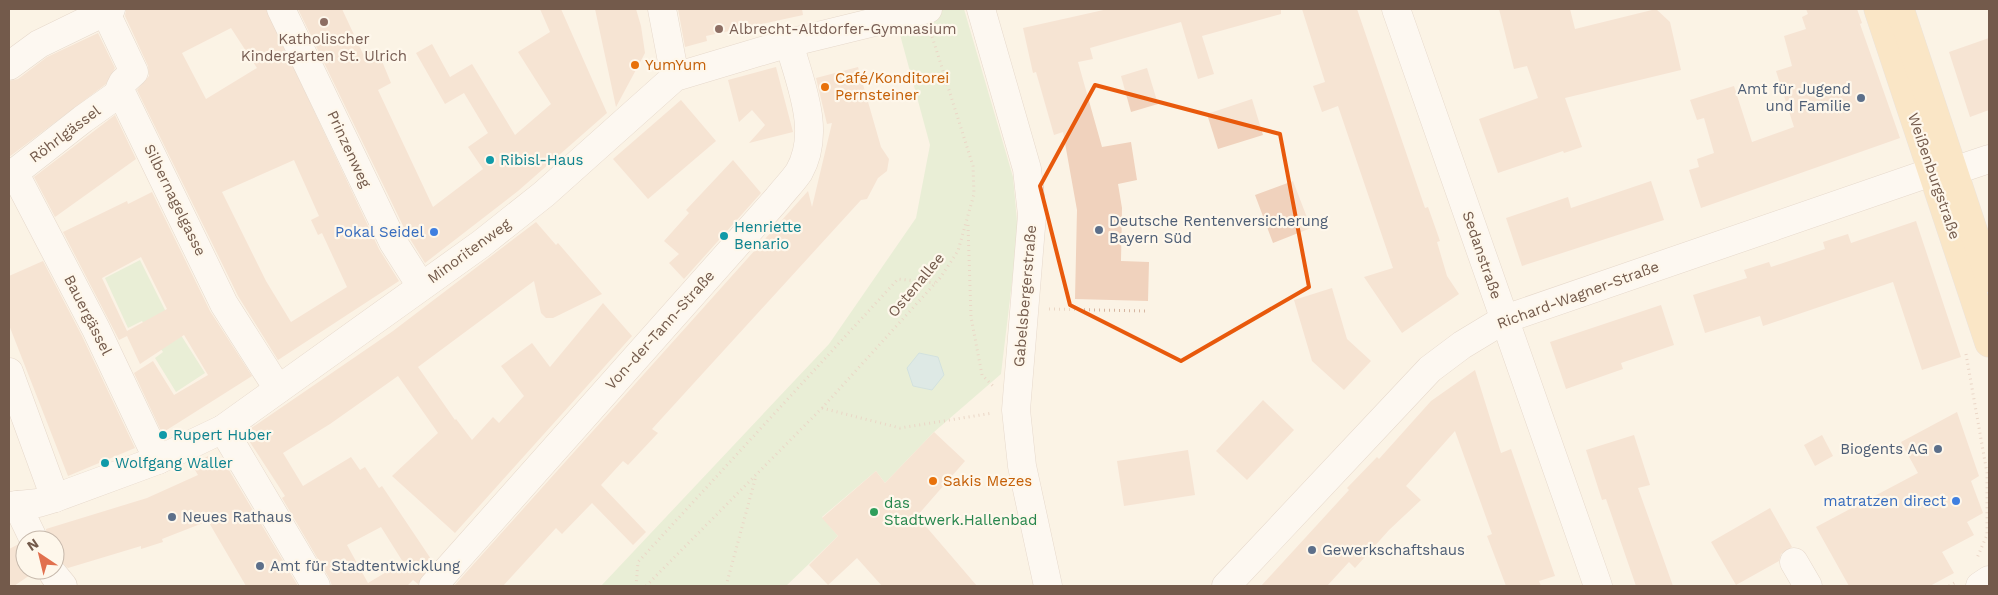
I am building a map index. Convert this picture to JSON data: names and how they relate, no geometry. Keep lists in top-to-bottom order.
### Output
{
  "streets": {
    "main road": ["Weißenburgstraße"],
    "street": [
      "Röhrlgässel",
      "Prinzenweg",
      "Silbernagelgasse",
      "Minoritenweg",
      "Sedanstraße",
      "Richard-Wagner-Straße",
      "Gabelsbergerstraße",
      "Bauergässel",
      "Von-der-Tann-Straße"
    ],
    "path": ["Ostenallee"]
  },
  "crossings": [
    ["Röhrlgässel", "Silbernagelgasse"],
    ["Röhrlgässel", "Bauergässel"],
    ["Prinzenweg", "Minoritenweg"],
    ["Weißenburgstraße", "Richard-Wagner-Straße"],
    ["Silbernagelgasse", "Minoritenweg"],
    ["Minoritenweg", "Ostenallee"],
    ["Minoritenweg", "Bauergässel"],
    ["Minoritenweg", "Von-der-Tann-Straße"],
    ["Sedanstraße", "Richard-Wagner-Straße"]
  ],
  "places": [
    "Katholischer Kindergarten St. Ulrich",
    "Albrecht-Altdorfer-Gymnasium",
    "YumYum",
    "Café/Konditorei Pernsteiner",
    "Amt für Jugend und Familie",
    "Ribisl-Haus",
    "Deutsche Rentenversicherung Bayern Süd",
    "Pokal Seidel",
    "Henriette Benario",
    "Rupert Huber",
    "Biogents AG",
    "Wolfgang Waller",
    "Sakis Mezes",
    "matratzen direct",
    "das Stadtwerk.Hallenbad",
    "Neues Rathaus",
    "Gewerkschaftshaus",
    "Amt für Stadtentwicklung"
  ],
  "north": "top left"
}
